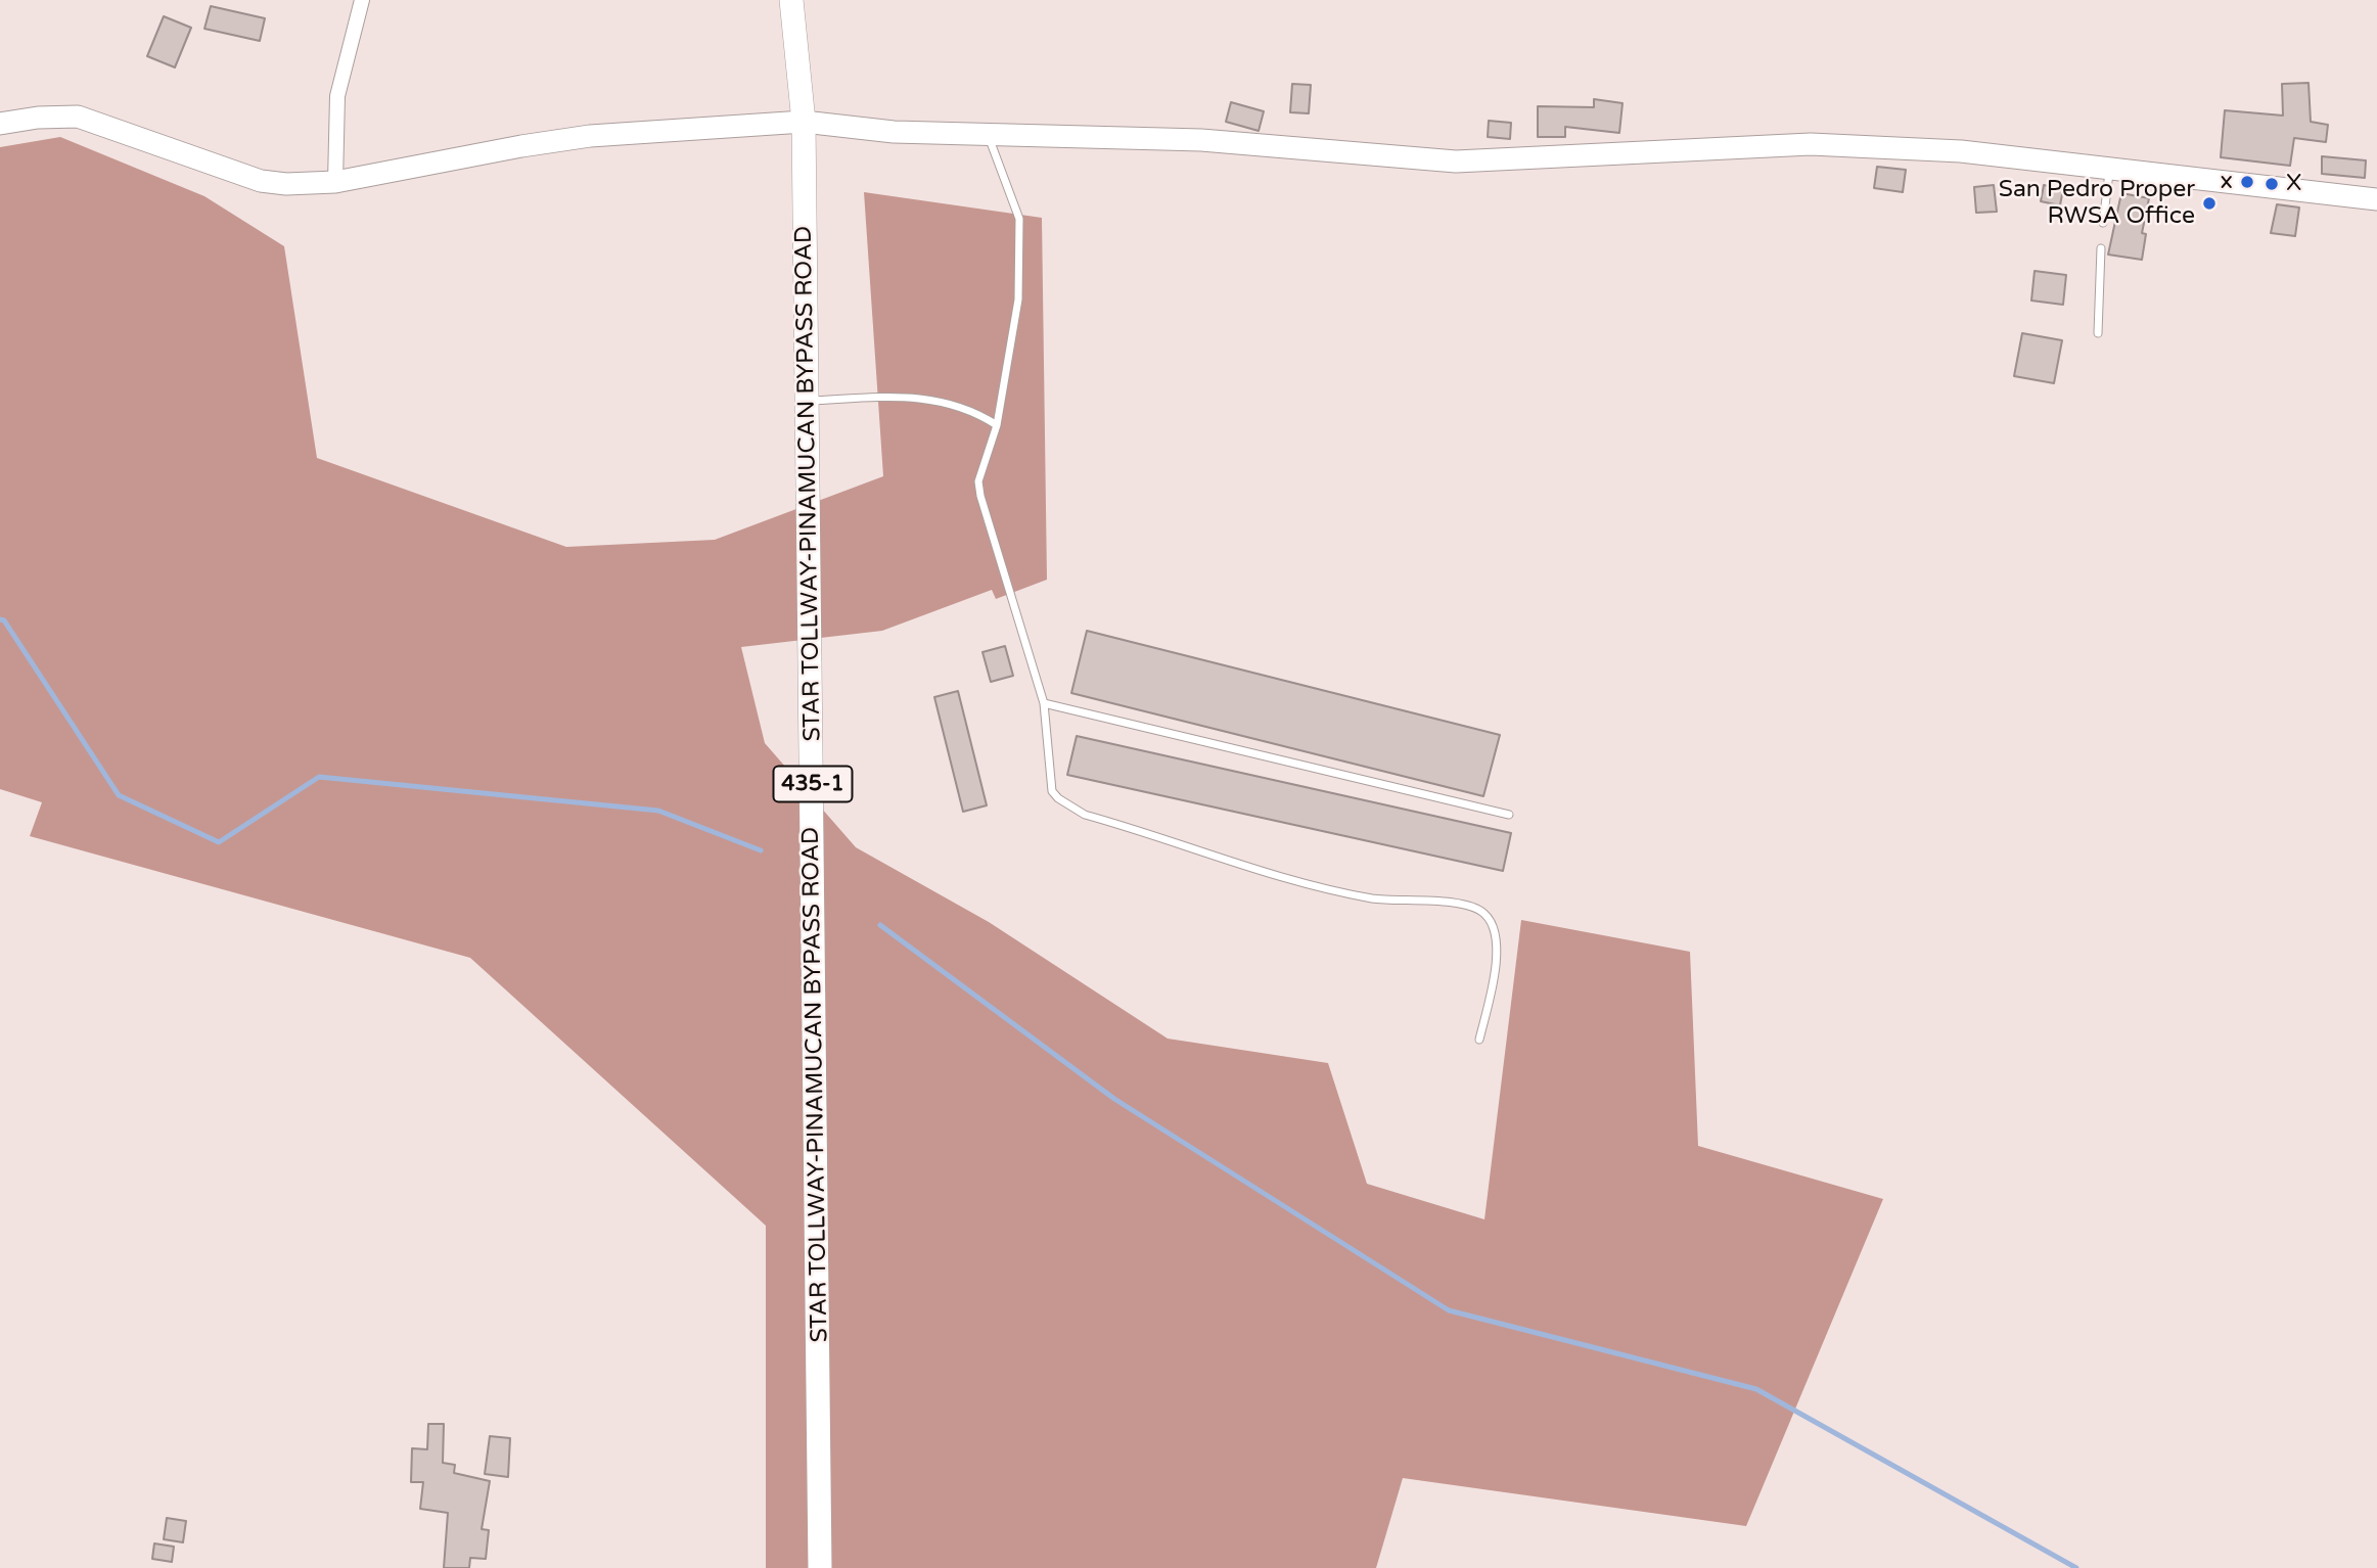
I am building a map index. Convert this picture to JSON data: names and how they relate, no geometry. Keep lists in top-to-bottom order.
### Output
{
  "streets": {
    "main road": ["STAR TOLLWAY-PINAMUCAN BYPASS ROAD", "435-1"]
  },
  "places": ["x", "X", "San Pedro Proper RWSA Office"]
}
